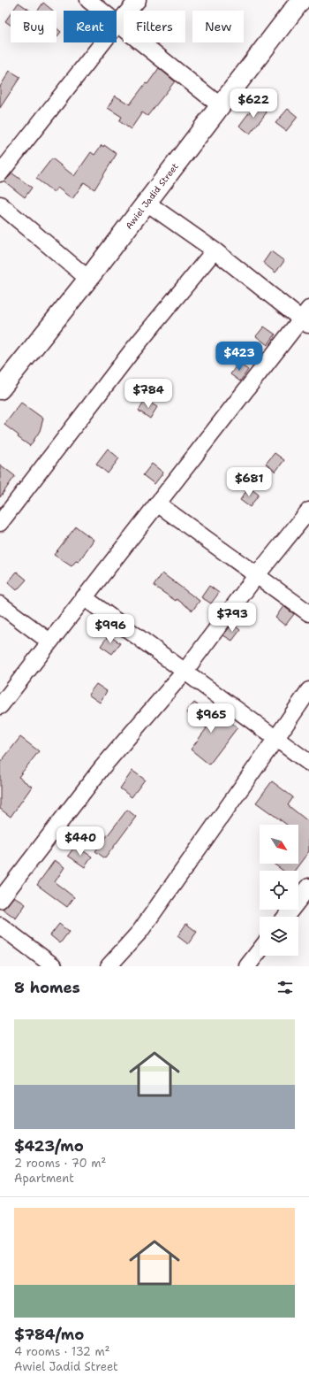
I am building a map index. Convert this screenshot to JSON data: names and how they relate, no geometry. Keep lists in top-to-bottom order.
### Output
{
  "streets": {
    "street": ["Awiel Jadid Street"]
  },
  "north": "bottom right",
  "page": {
    "chip": [
      "Buy",
      "Rent",
      "Filters",
      "New"
    ],
    "price": [
      "$622",
      "$423",
      "$784",
      "$681",
      "$793",
      "$996",
      "$965",
      "$440"
    ],
    "heading": "8 homes",
    "list": [
      {
        "name": "$423/mo",
        "note": "2 rooms · 70 m² · Apartment"
      },
      {
        "name": "$784/mo",
        "note": "4 rooms · 132 m² · Awiel Jadid Street"
      }
    ]
  }
}
